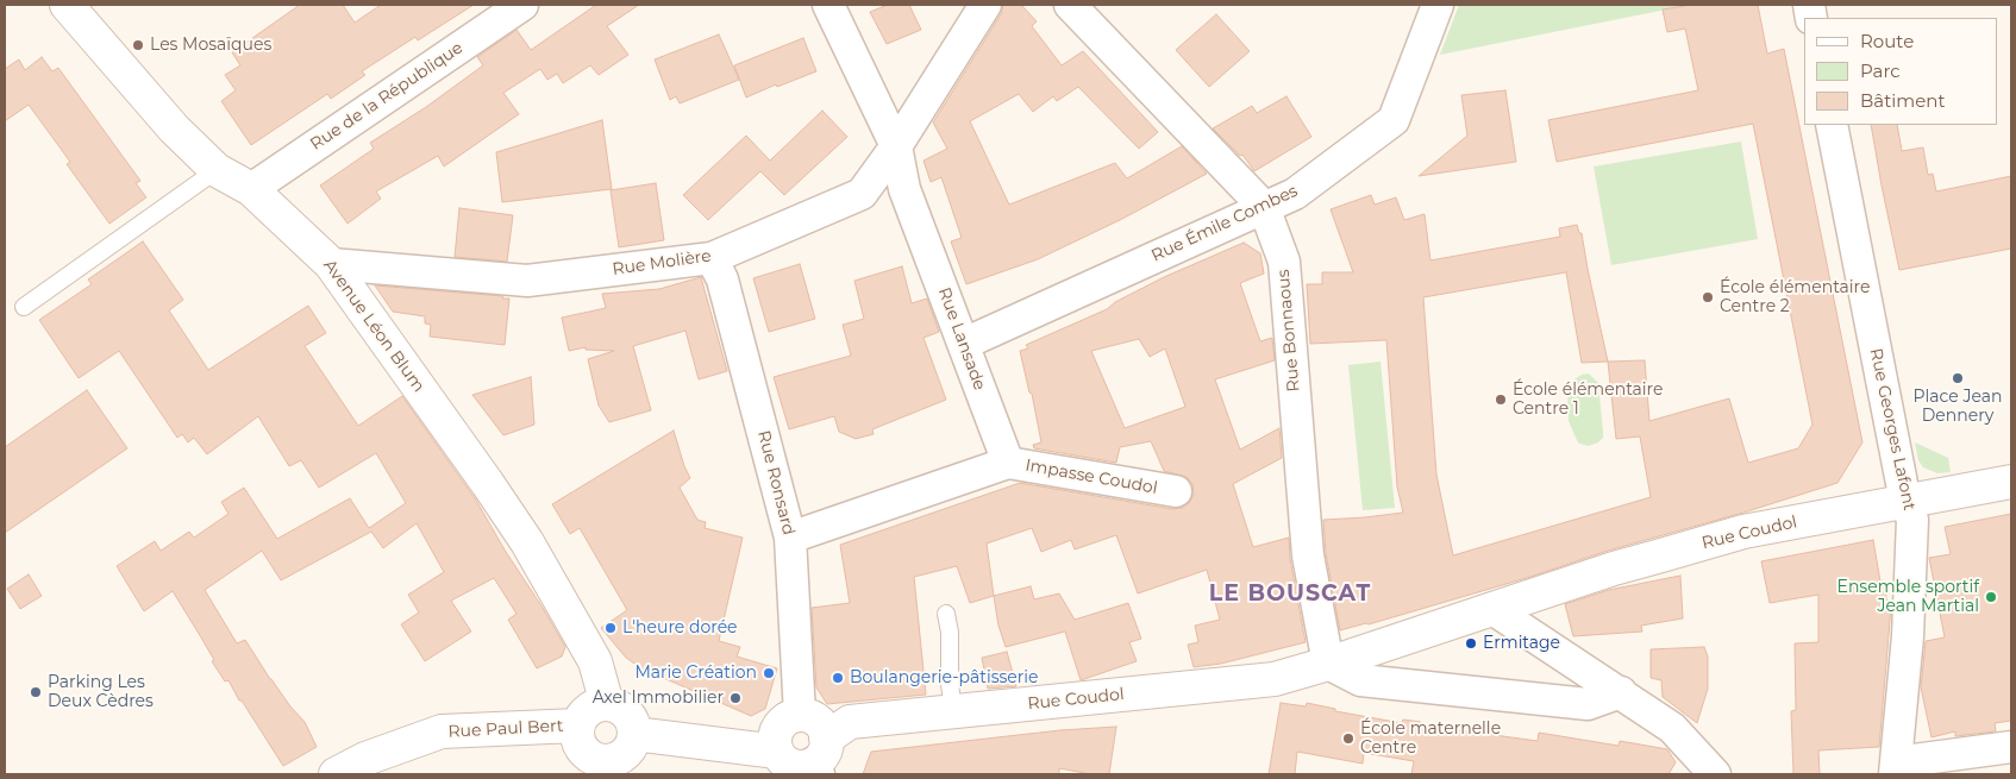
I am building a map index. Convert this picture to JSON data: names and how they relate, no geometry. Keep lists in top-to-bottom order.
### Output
{
  "streets": {
    "street": [
      "Rue de la République",
      "Rue Émile Combes",
      "Rue Molière",
      "Avenue Léon Blum",
      "Rue Bonnaous",
      "Rue Lansade",
      "Rue Georges Lafont",
      "Impasse Coudol",
      "Rue Ronsard",
      "Rue Coudol",
      "Rue Paul Bert"
    ]
  },
  "crossings": [
    ["Rue de la République", "Avenue Léon Blum"],
    ["Rue Émile Combes", "Rue Bonnaous"],
    ["Rue Émile Combes", "Rue Lansade"],
    ["Rue Molière", "Avenue Léon Blum"],
    ["Rue Molière", "Rue Lansade"],
    ["Rue Molière", "Rue Ronsard"],
    ["Avenue Léon Blum", "Rue Paul Bert"],
    ["Rue Bonnaous", "Rue Coudol"],
    ["Rue Lansade", "Impasse Coudol"],
    ["Rue Georges Lafont", "Rue Coudol"],
    ["Rue Ronsard", "Rue Coudol"]
  ],
  "districts": ["LE BOUSCAT"],
  "places": [
    "Les Mosaïques",
    "École élémentaire Centre 2",
    "Place Jean Dennery",
    "École élémentaire Centre 1",
    "Ensemble sportif Jean Martial",
    "L'heure dorée",
    "Ermitage",
    "Marie Création",
    "Boulangerie-pâtisserie",
    "Parking Les Deux Cèdres",
    "Axel Immobilier",
    "École maternelle Centre"
  ],
  "legend": ["Route", "Parc", "Bâtiment"]
}
